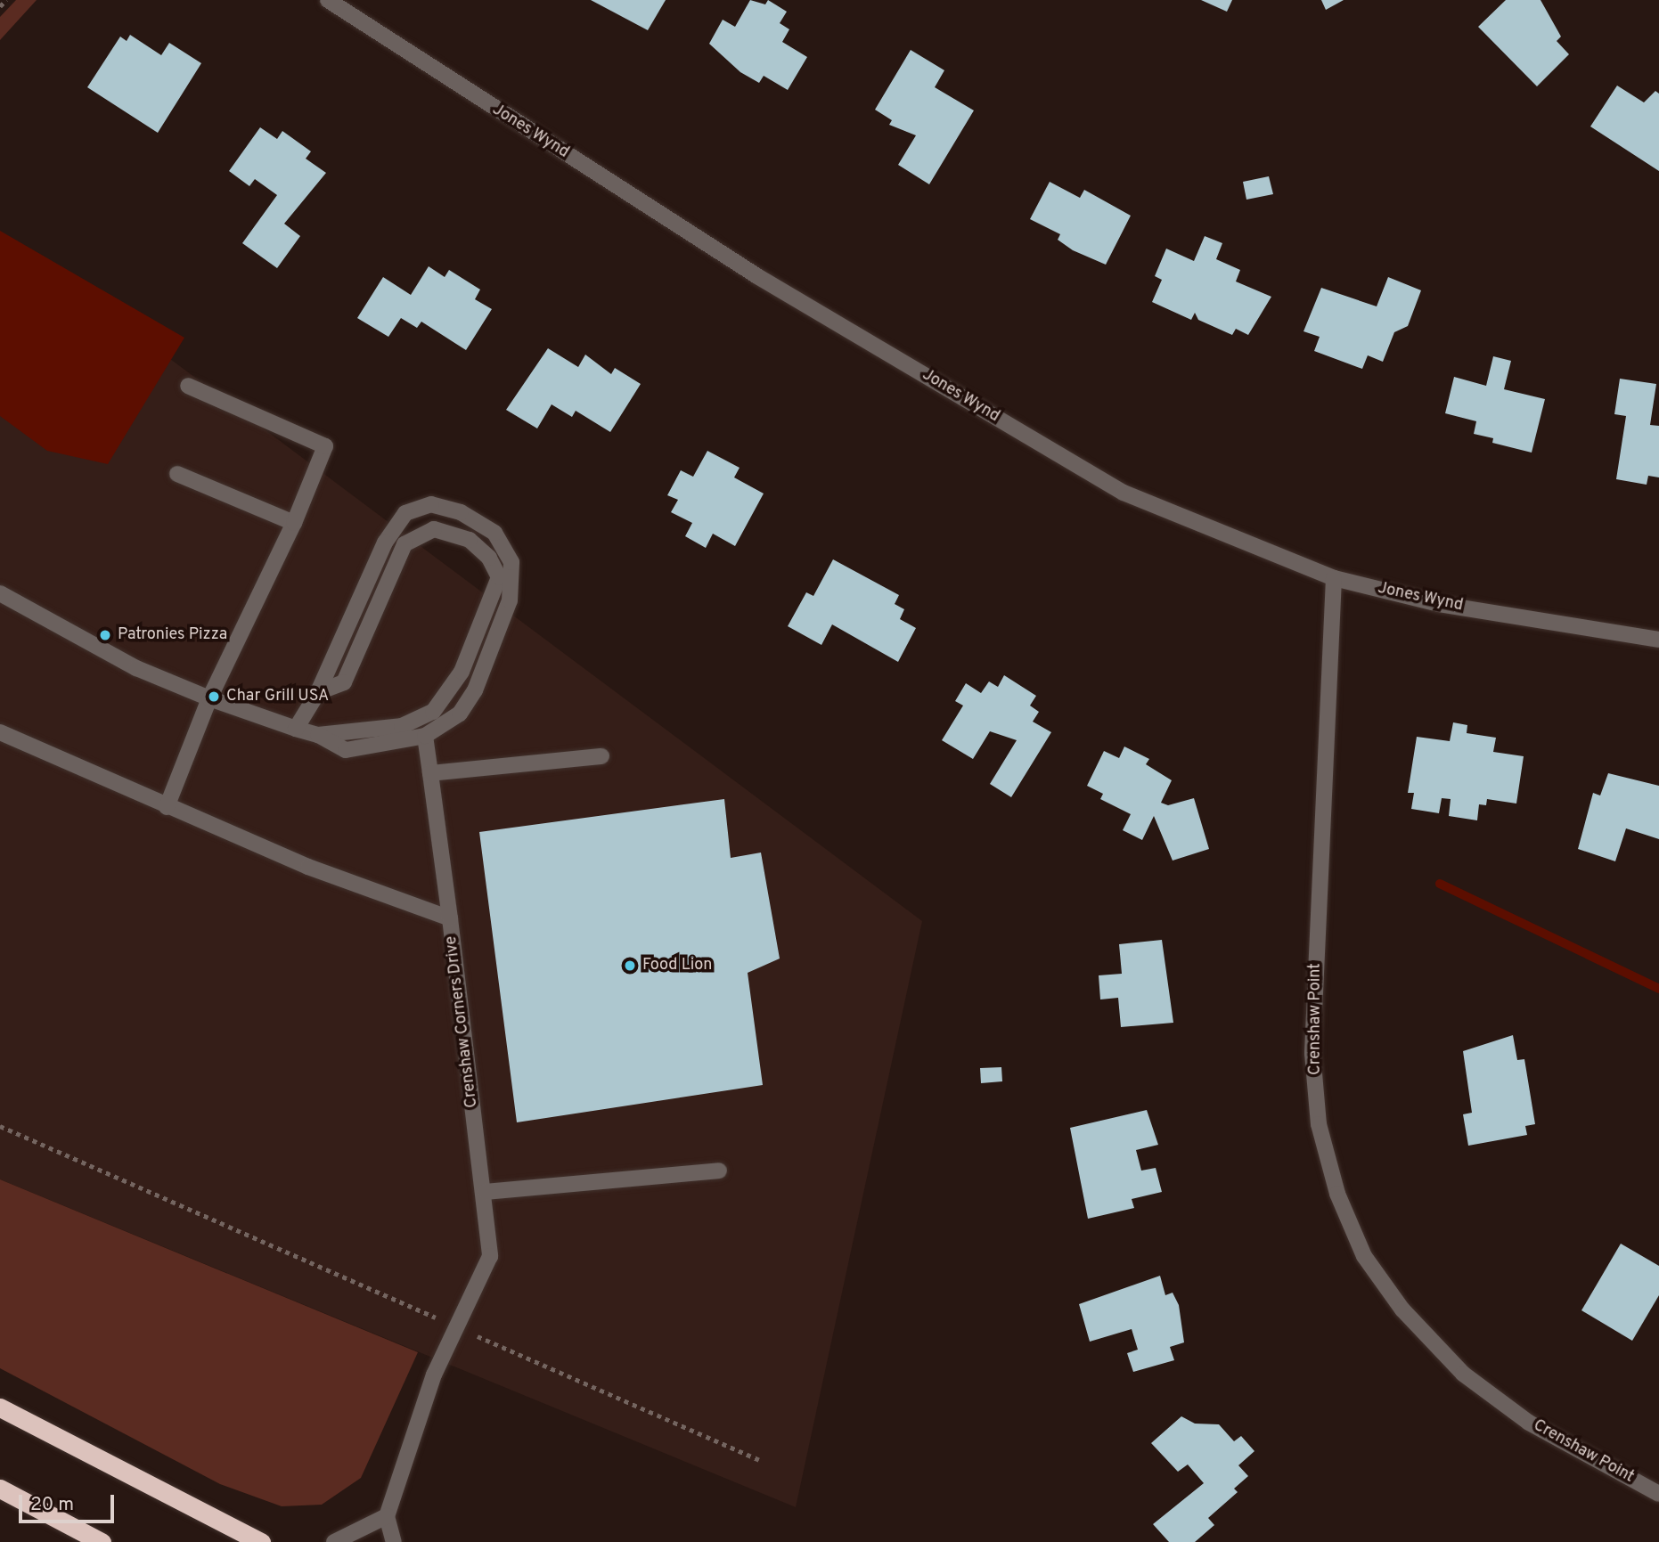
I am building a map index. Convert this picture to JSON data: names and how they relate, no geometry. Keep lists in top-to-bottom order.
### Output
{
  "streets": {
    "street": ["Jones Wynd", "Crenshaw Point", "Crenshaw Corners Drive"]
  },
  "crossings": [
    ["Jones Wynd", "Crenshaw Point"]
  ],
  "places": ["Patronies Pizza", "Char Grill USA", "Food Lion"],
  "scale_bar": "20 m"
}
